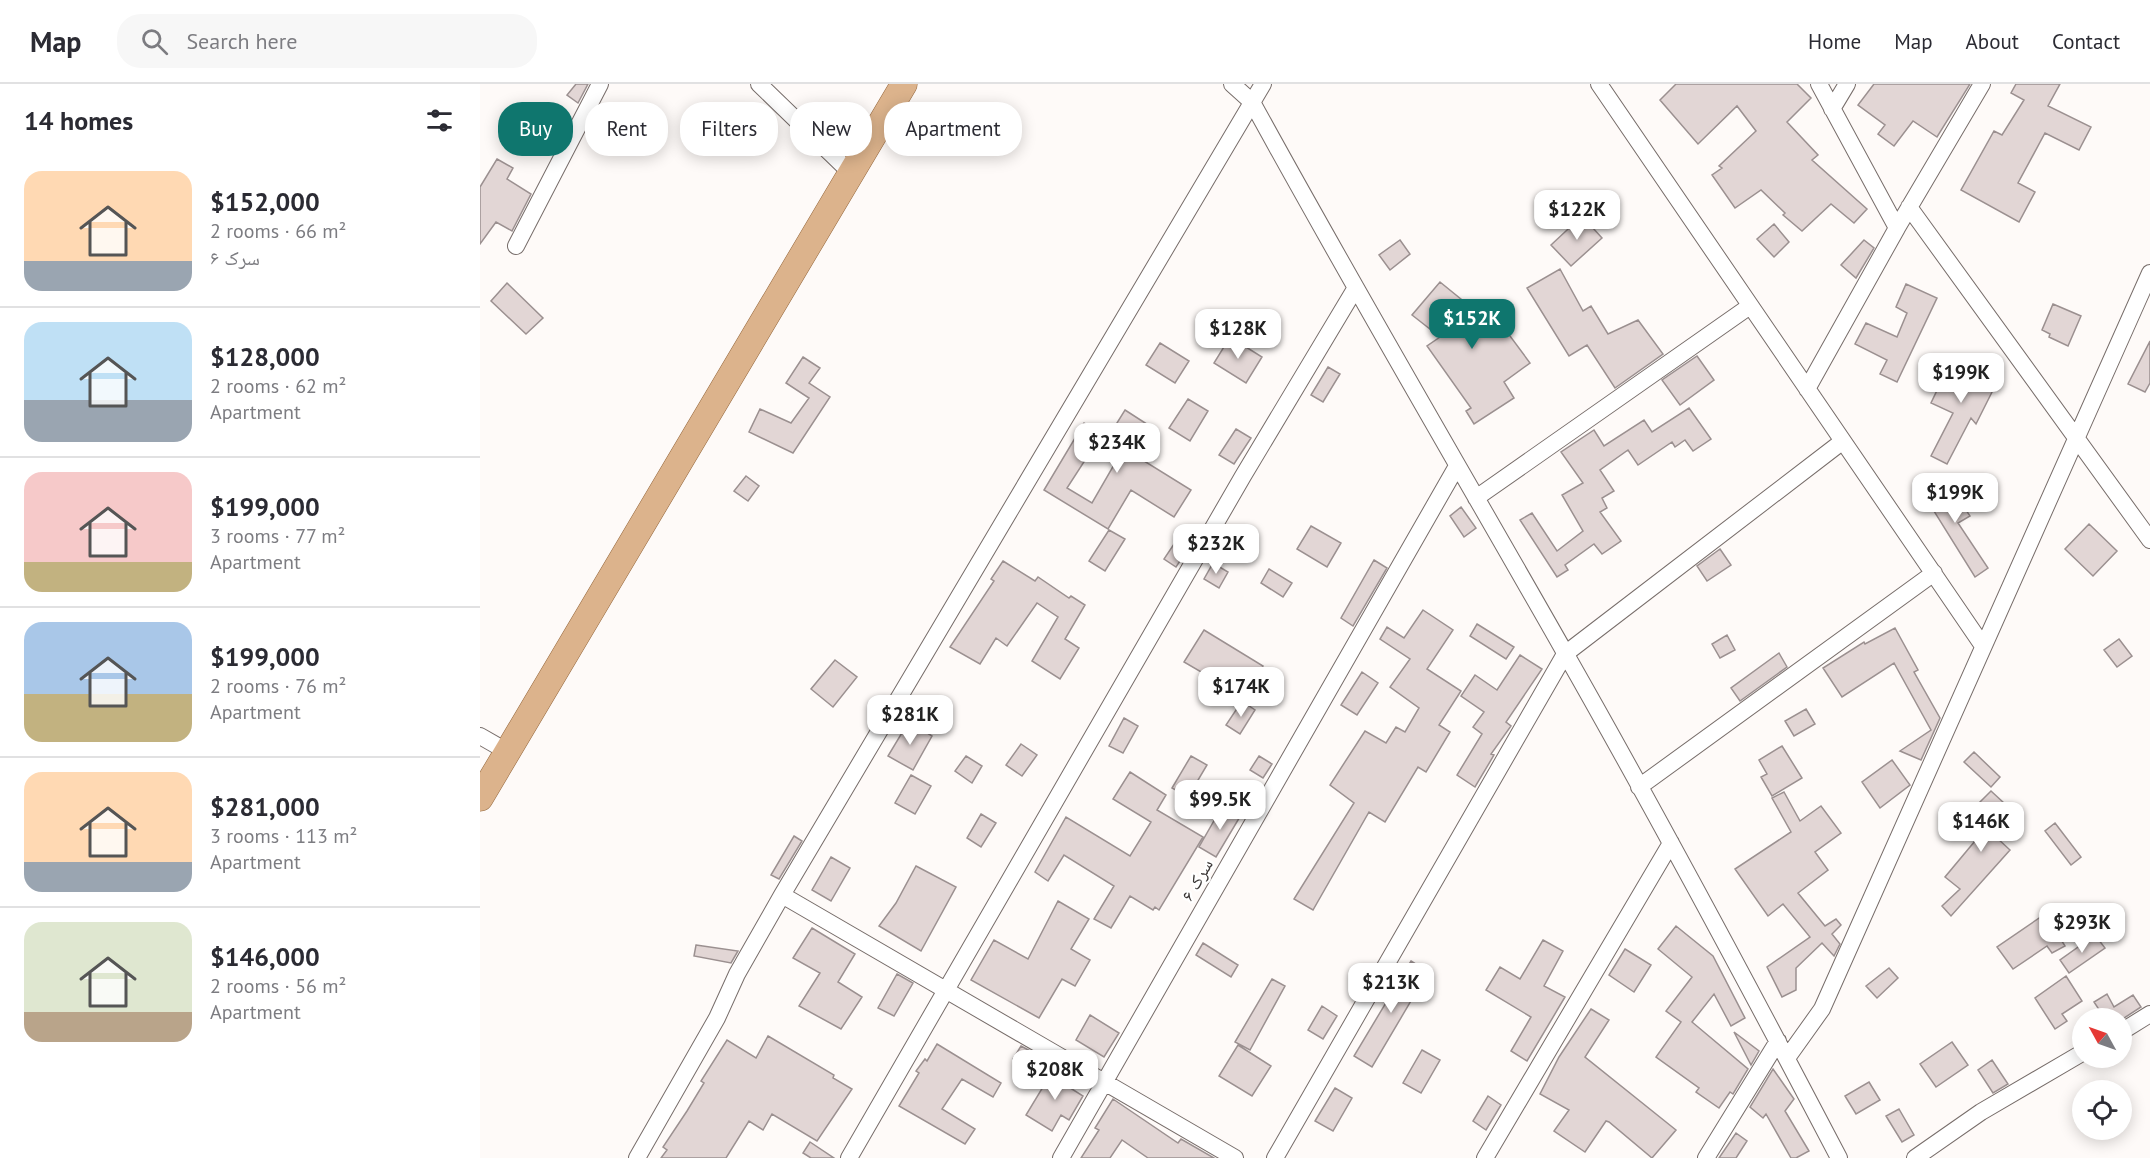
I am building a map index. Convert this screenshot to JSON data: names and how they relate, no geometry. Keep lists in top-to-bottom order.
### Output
{
  "streets": {
    "street": ["سرک ۶"]
  },
  "north": "top left",
  "page": {
    "header": "Map",
    "search": "Search here",
    "nav": [
      "Home",
      "Map",
      "About",
      "Contact"
    ],
    "heading": "14 homes",
    "chip": [
      "Buy",
      "Rent",
      "Filters",
      "New",
      "Apartment"
    ],
    "list": [
      {
        "name": "$152,000",
        "note": "2 rooms · 66 m² · سرک ۶"
      },
      {
        "name": "$128,000",
        "note": "2 rooms · 62 m² · Apartment"
      },
      {
        "name": "$199,000",
        "note": "3 rooms · 77 m² · Apartment"
      },
      {
        "name": "$199,000",
        "note": "2 rooms · 76 m² · Apartment"
      },
      {
        "name": "$281,000",
        "note": "3 rooms · 113 m² · Apartment"
      },
      {
        "name": "$146,000",
        "note": "2 rooms · 56 m² · Apartment"
      }
    ],
    "price": [
      "$122K",
      "$152K",
      "$128K",
      "$199K",
      "$234K",
      "$199K",
      "$232K",
      "$174K",
      "$281K",
      "$99.5K",
      "$146K",
      "$293K",
      "$213K",
      "$208K"
    ]
  }
}
